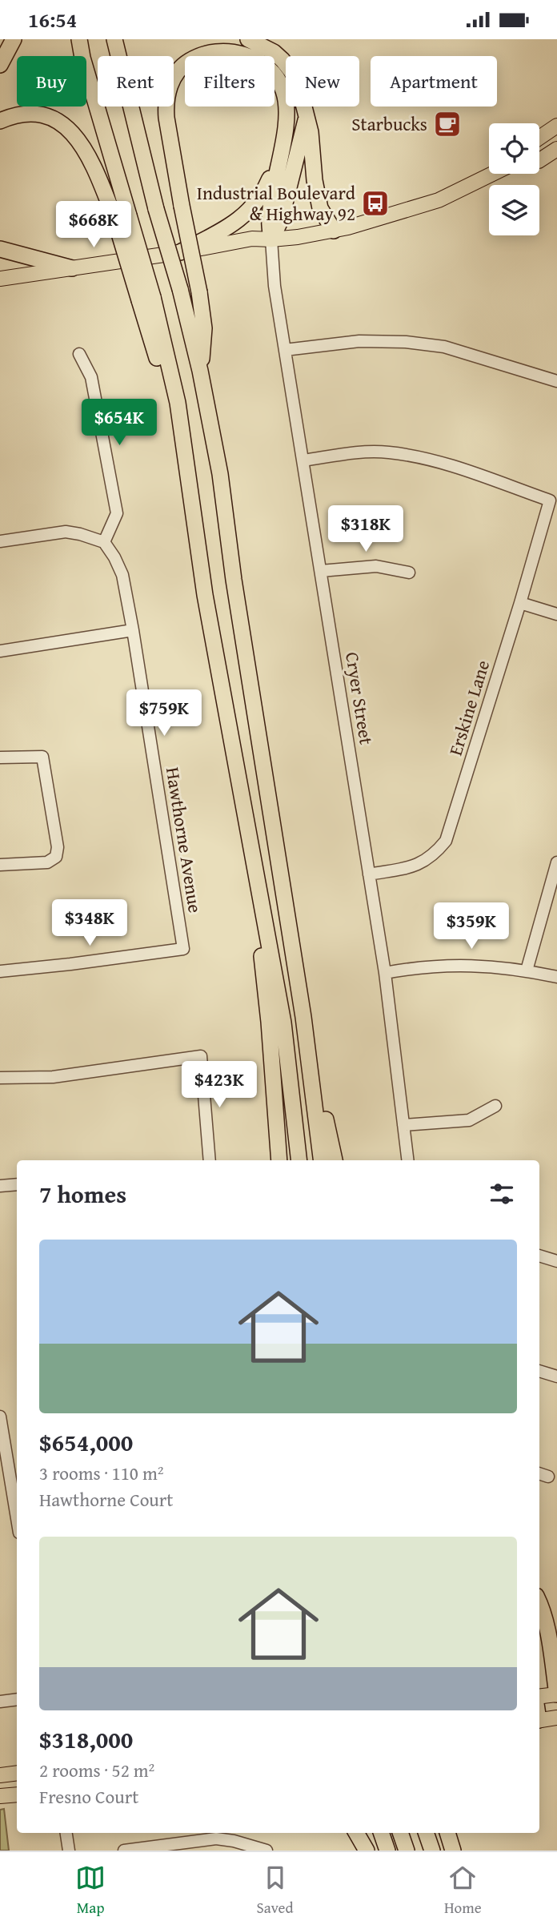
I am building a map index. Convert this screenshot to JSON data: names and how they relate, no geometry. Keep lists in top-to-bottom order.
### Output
{
  "streets": {
    "street": ["Cryer Street", "Erskine Lane", "Hawthorne Avenue"]
  },
  "crossings": [
    ["Cryer Street", "Erskine Lane"]
  ],
  "places": {
    "cafe": ["Starbucks"],
    "bus stop": ["Industrial Boulevard & Highway 92"]
  },
  "page": {
    "status": "16:54",
    "chip": [
      "Buy",
      "Rent",
      "Filters",
      "New",
      "Apartment"
    ],
    "price": [
      "$668K",
      "$654K",
      "$318K",
      "$759K",
      "$348K",
      "$359K",
      "$423K"
    ],
    "heading": "7 homes",
    "list": [
      {
        "name": "$654,000",
        "note": "3 rooms · 110 m² · Hawthorne Court"
      },
      {
        "name": "$318,000",
        "note": "2 rooms · 52 m² · Fresno Court"
      }
    ],
    "tabs": ["Map", "Saved", "Home"]
  }
}
